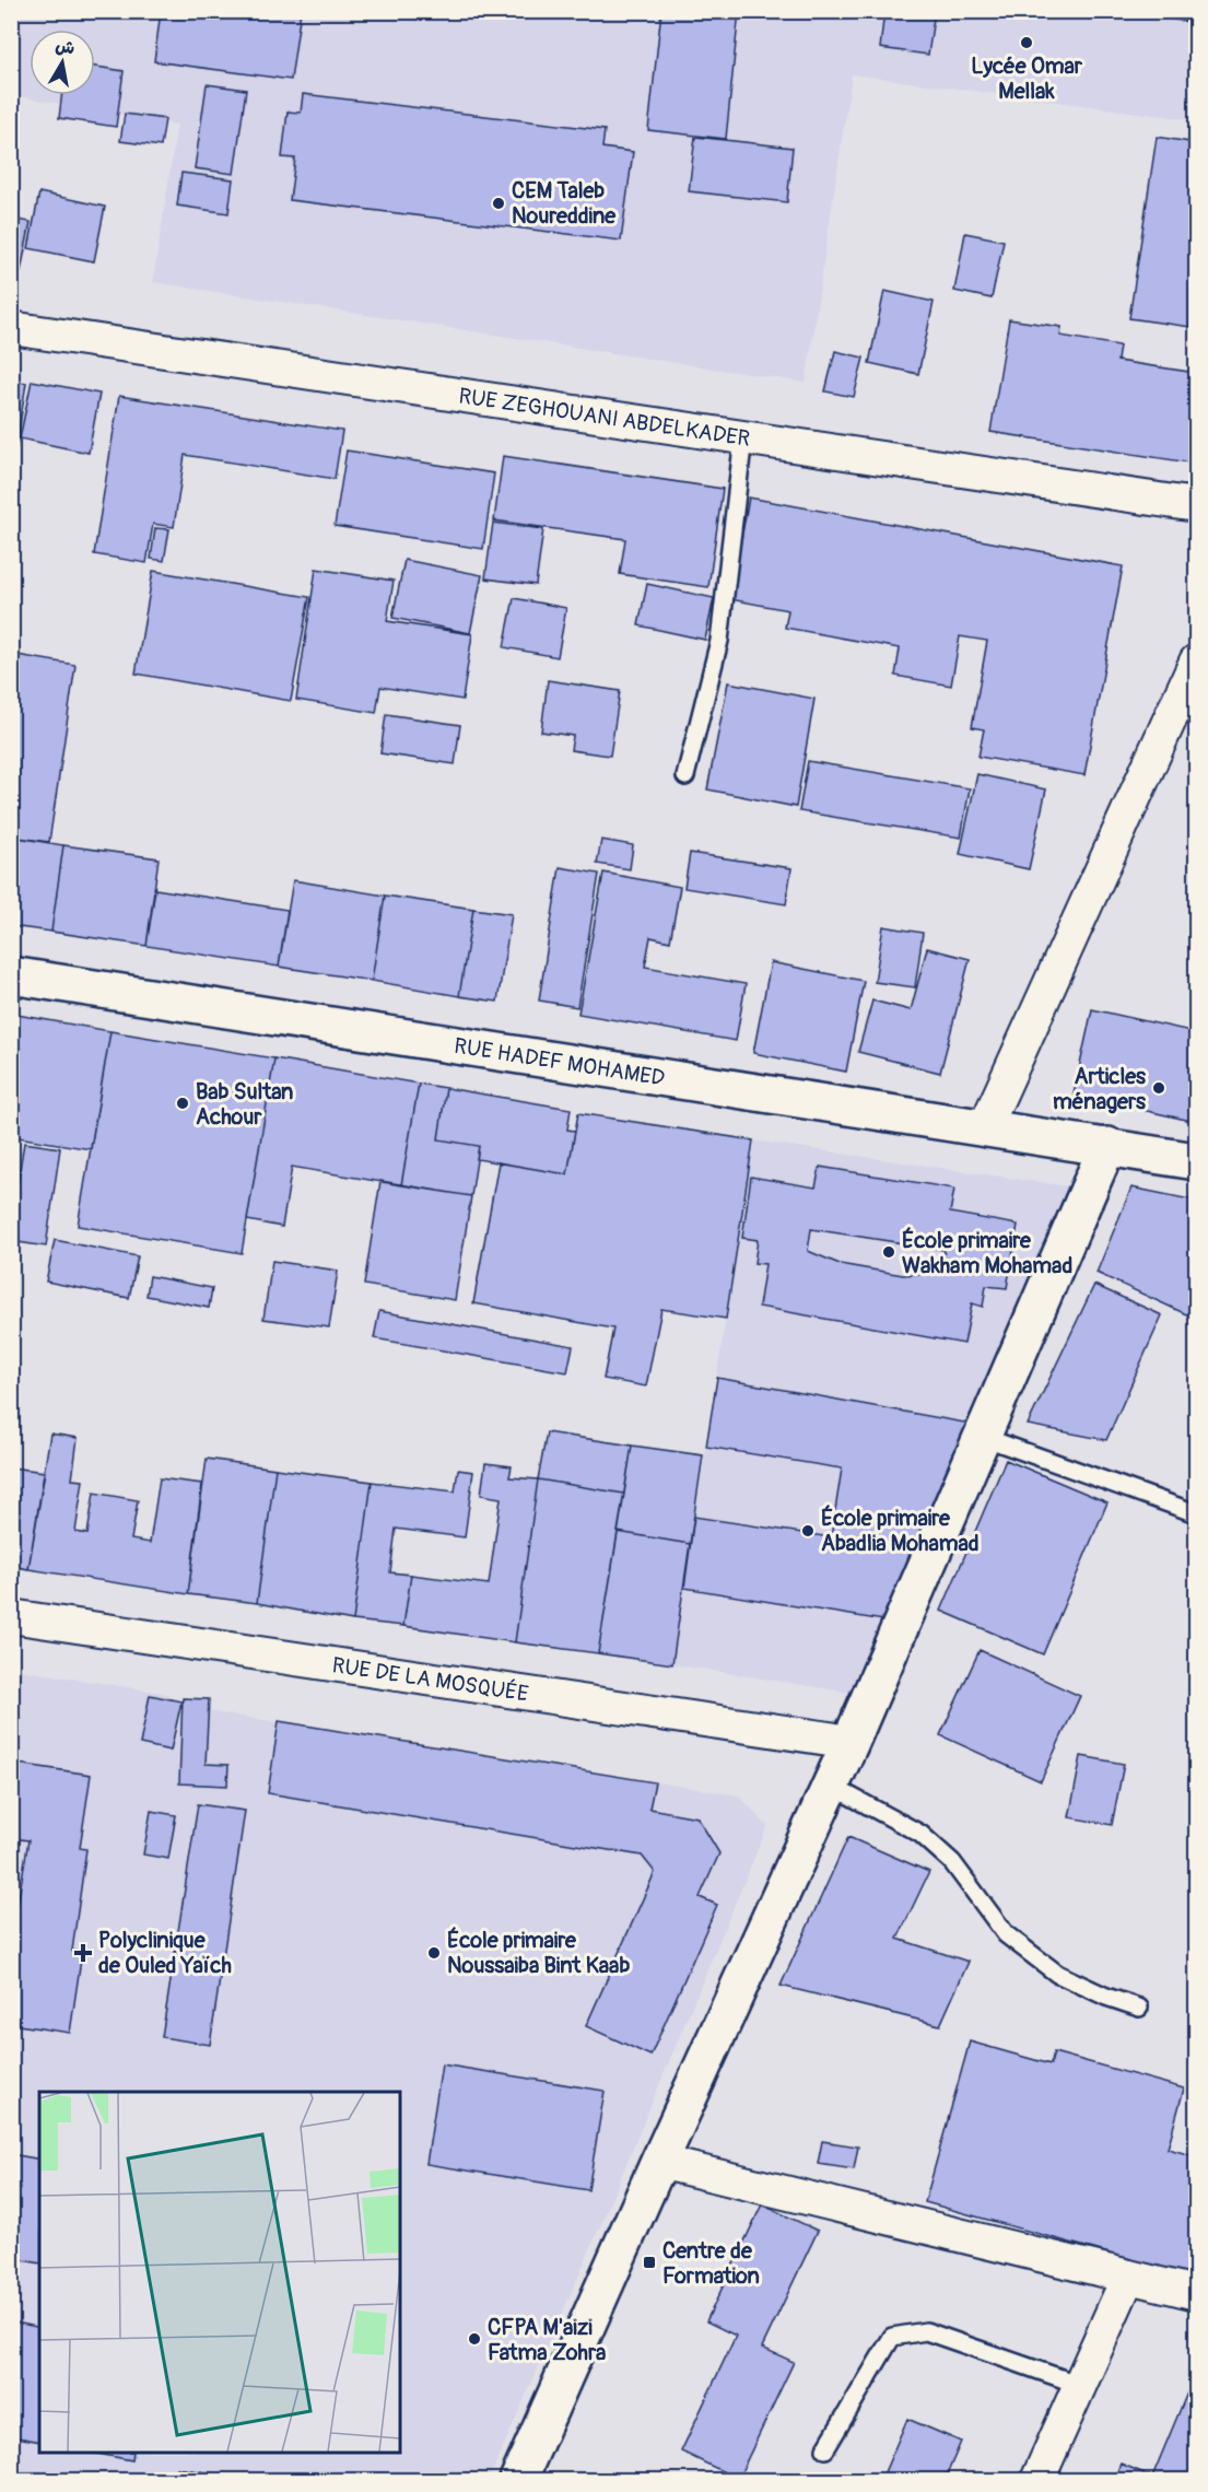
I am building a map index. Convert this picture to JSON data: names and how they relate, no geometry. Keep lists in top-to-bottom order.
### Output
{
  "streets": {
    "street": ["RUE ZEGHOUANI ABDELKADER", "RUE HADEF MOHAMED", "RUE DE LA MOSQUÉE"]
  },
  "places": {
    "other": [
      "Lycée Omar Mellak",
      "CEM Taleb Noureddine",
      "Articles ménagers",
      "Bab Sultan Achour",
      "École primaire Wakham Mohamad",
      "École primaire Abadlia Mohamad",
      "École primaire Noussaiba Bint Kaab",
      "CFPA M'aizi Fatma Zohra"
    ],
    "health": ["Polyclinique de Ouled Yaïch"],
    "transit": ["Centre de Formation"]
  },
  "north": "top"
}
